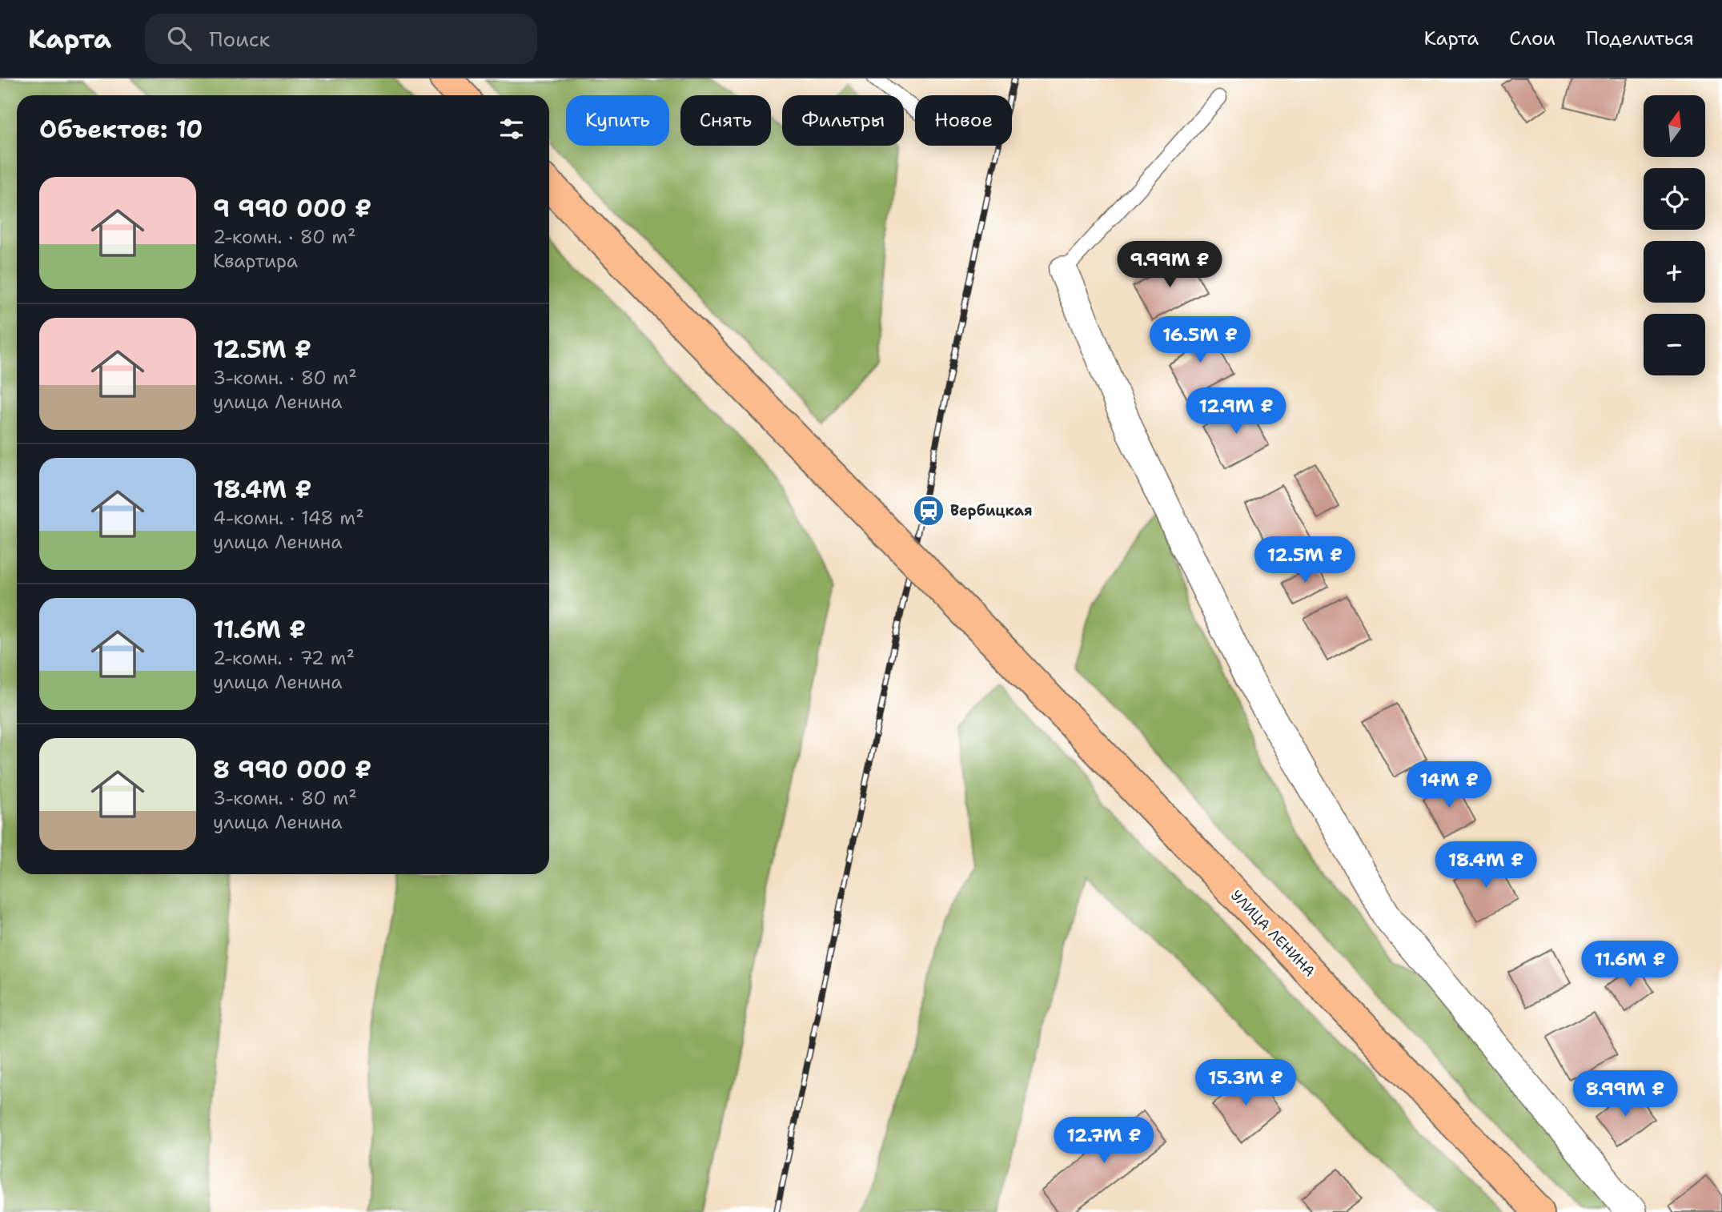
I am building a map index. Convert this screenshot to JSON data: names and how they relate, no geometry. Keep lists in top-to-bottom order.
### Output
{
  "streets": {
    "main road": ["УЛИЦА ЛЕНИНА"]
  },
  "places": {
    "station": ["Вербицкая"]
  },
  "north": "top",
  "page": {
    "header": "Карта",
    "search": "Поиск",
    "nav": ["Карта", "Слои", "Поделиться"],
    "map_buttons": ["+", "−"],
    "chip": [
      "Купить",
      "Снять",
      "Фильтры",
      "Новое"
    ],
    "heading": "Объектов: 10",
    "list": [
      {
        "name": "9 990 000 ₽",
        "note": "2-комн. · 80 m² · Квартира"
      },
      {
        "name": "12.5M ₽",
        "note": "3-комн. · 80 m² · улица Ленина"
      },
      {
        "name": "18.4M ₽",
        "note": "4-комн. · 148 m² · улица Ленина"
      },
      {
        "name": "11.6M ₽",
        "note": "2-комн. · 72 m² · улица Ленина"
      },
      {
        "name": "8 990 000 ₽",
        "note": "3-комн. · 80 m² · улица Ленина"
      }
    ],
    "price": [
      "9.99M ₽",
      "16.5M ₽",
      "12.9M ₽",
      "12.5M ₽",
      "14M ₽",
      "18.4M ₽",
      "11.6M ₽",
      "15.3M ₽",
      "8.99M ₽",
      "12.7M ₽"
    ]
  }
}
